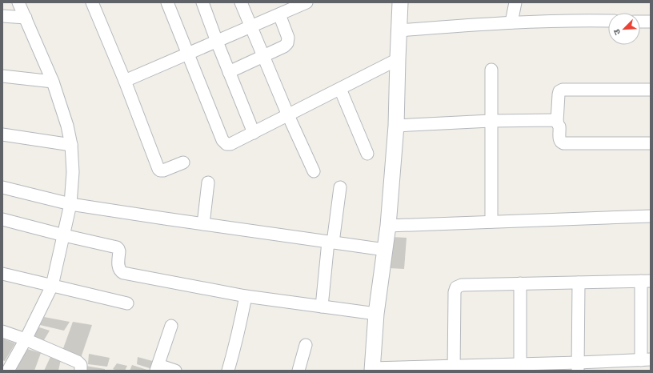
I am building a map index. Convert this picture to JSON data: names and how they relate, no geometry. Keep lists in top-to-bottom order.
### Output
{
  "north": "bottom left"
}
